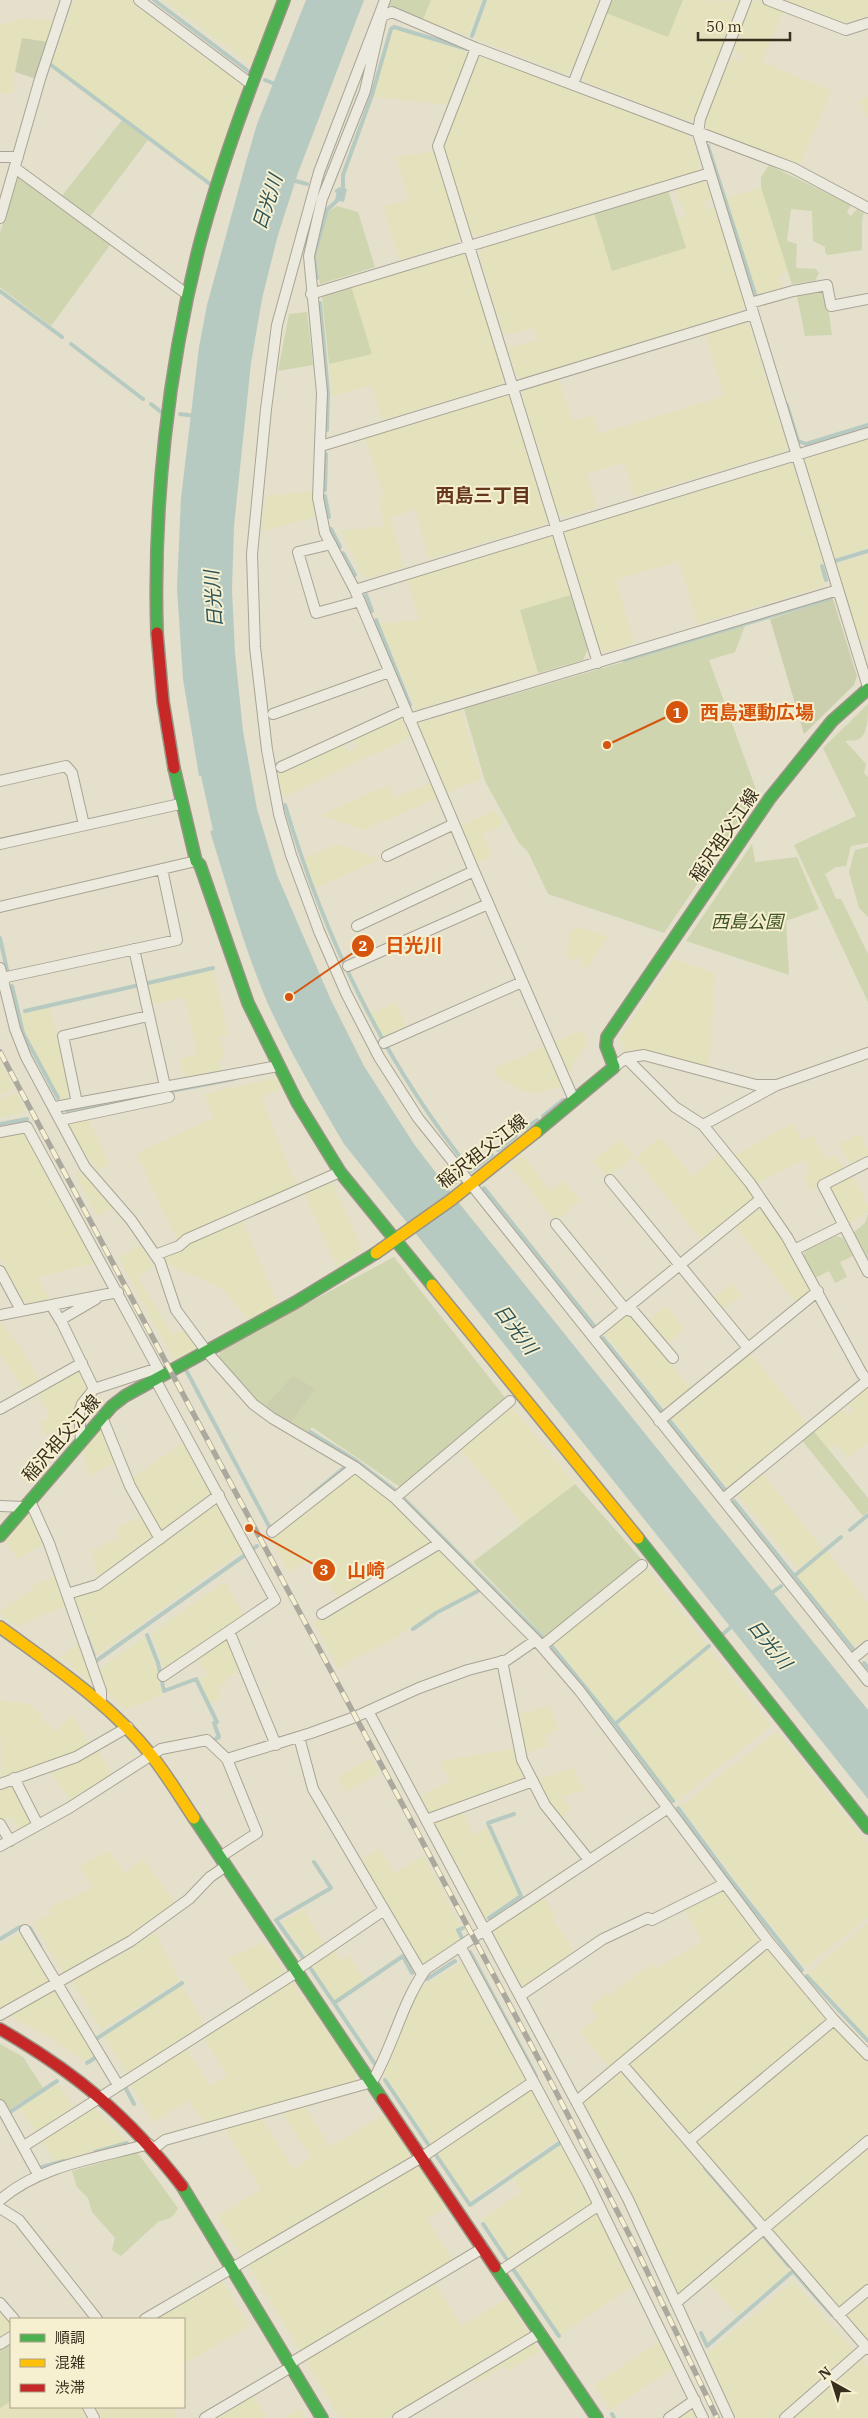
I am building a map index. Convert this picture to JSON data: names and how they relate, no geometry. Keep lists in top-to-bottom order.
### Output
{
  "streets": {
    "street": ["稲沢祖父江線"]
  },
  "districts": ["西島三丁目"],
  "water": ["日光川"],
  "parks": ["西島公園"],
  "places": ["西島運動広場", "日光川", "山崎"],
  "legend": ["順調", "混雑", "渋滞"],
  "scale_bar": "50 m",
  "north": "top left"
}
